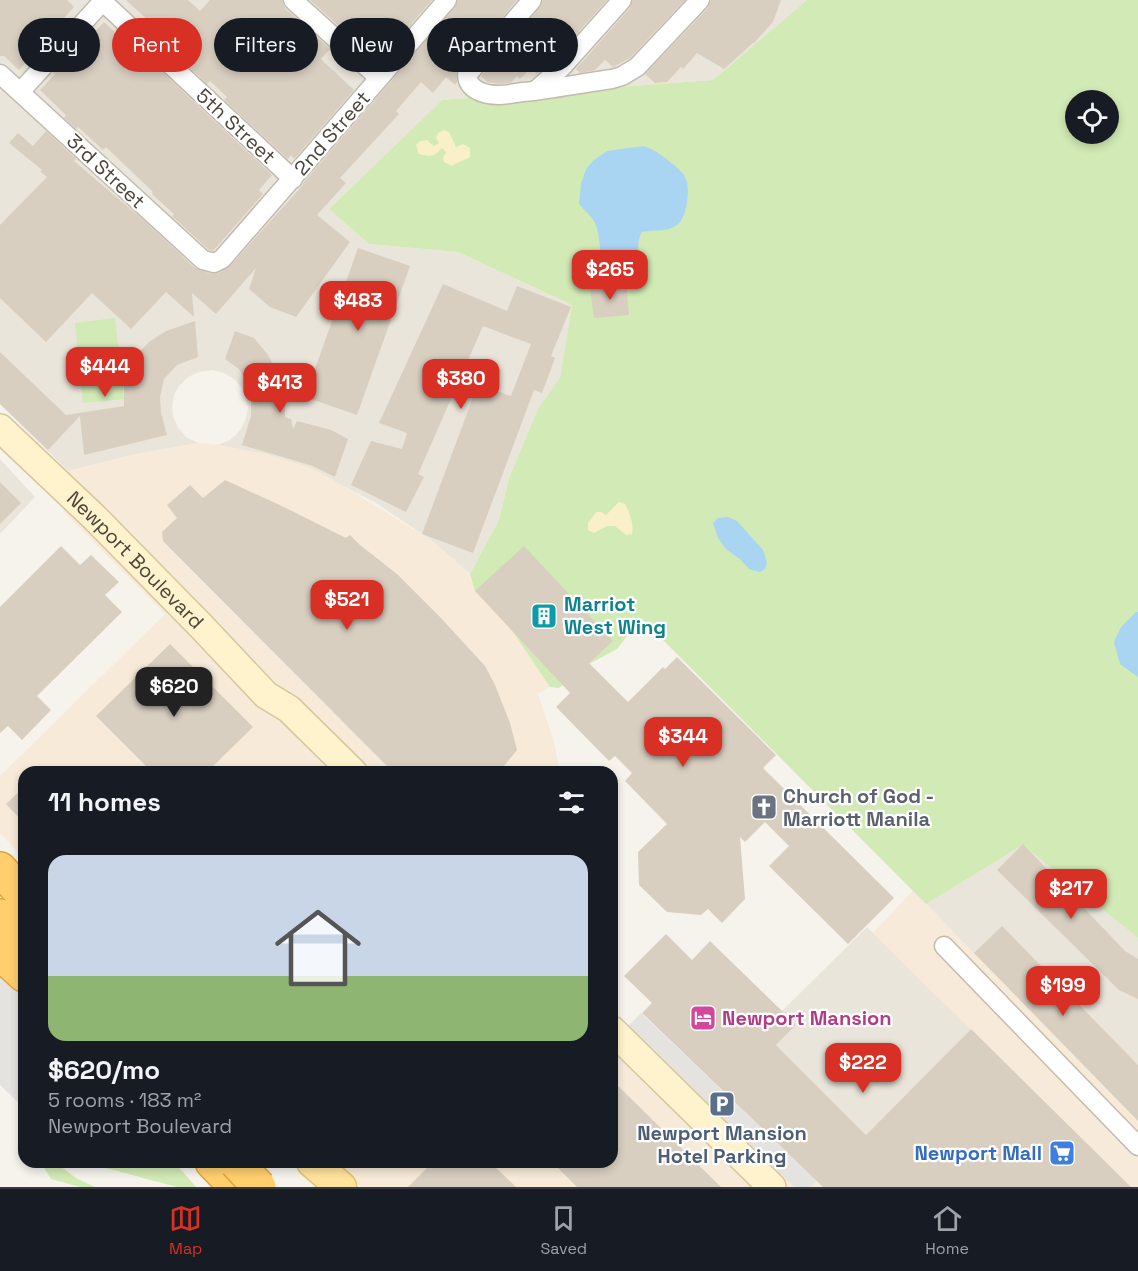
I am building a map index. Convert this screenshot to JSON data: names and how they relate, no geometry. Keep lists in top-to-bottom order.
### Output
{
  "streets": {
    "street": [
      "5th Street",
      "2nd Street",
      "3rd Street",
      "Newport Boulevard"
    ]
  },
  "crossings": [
    ["5th Street", "2nd Street"],
    ["2nd Street", "3rd Street"]
  ],
  "places": {
    "building": ["Marriot West Wing"],
    "church": ["Church of God - Marriott Manila"],
    "hotel": ["Newport Mansion"],
    "parking": ["Newport Mansion Hotel Parking"],
    "supermarket": ["Newport Mall"]
  },
  "page": {
    "chip": [
      "Buy",
      "Rent",
      "Filters",
      "New",
      "Apartment"
    ],
    "price": [
      "$265",
      "$483",
      "$444",
      "$380",
      "$413",
      "$521",
      "$620",
      "$344",
      "$217",
      "$199",
      "$222"
    ],
    "heading": "11 homes",
    "list": [
      {
        "name": "$620/mo",
        "note": "5 rooms · 183 m² · Newport Boulevard"
      }
    ],
    "tabs": ["Map", "Saved", "Home"]
  }
}
